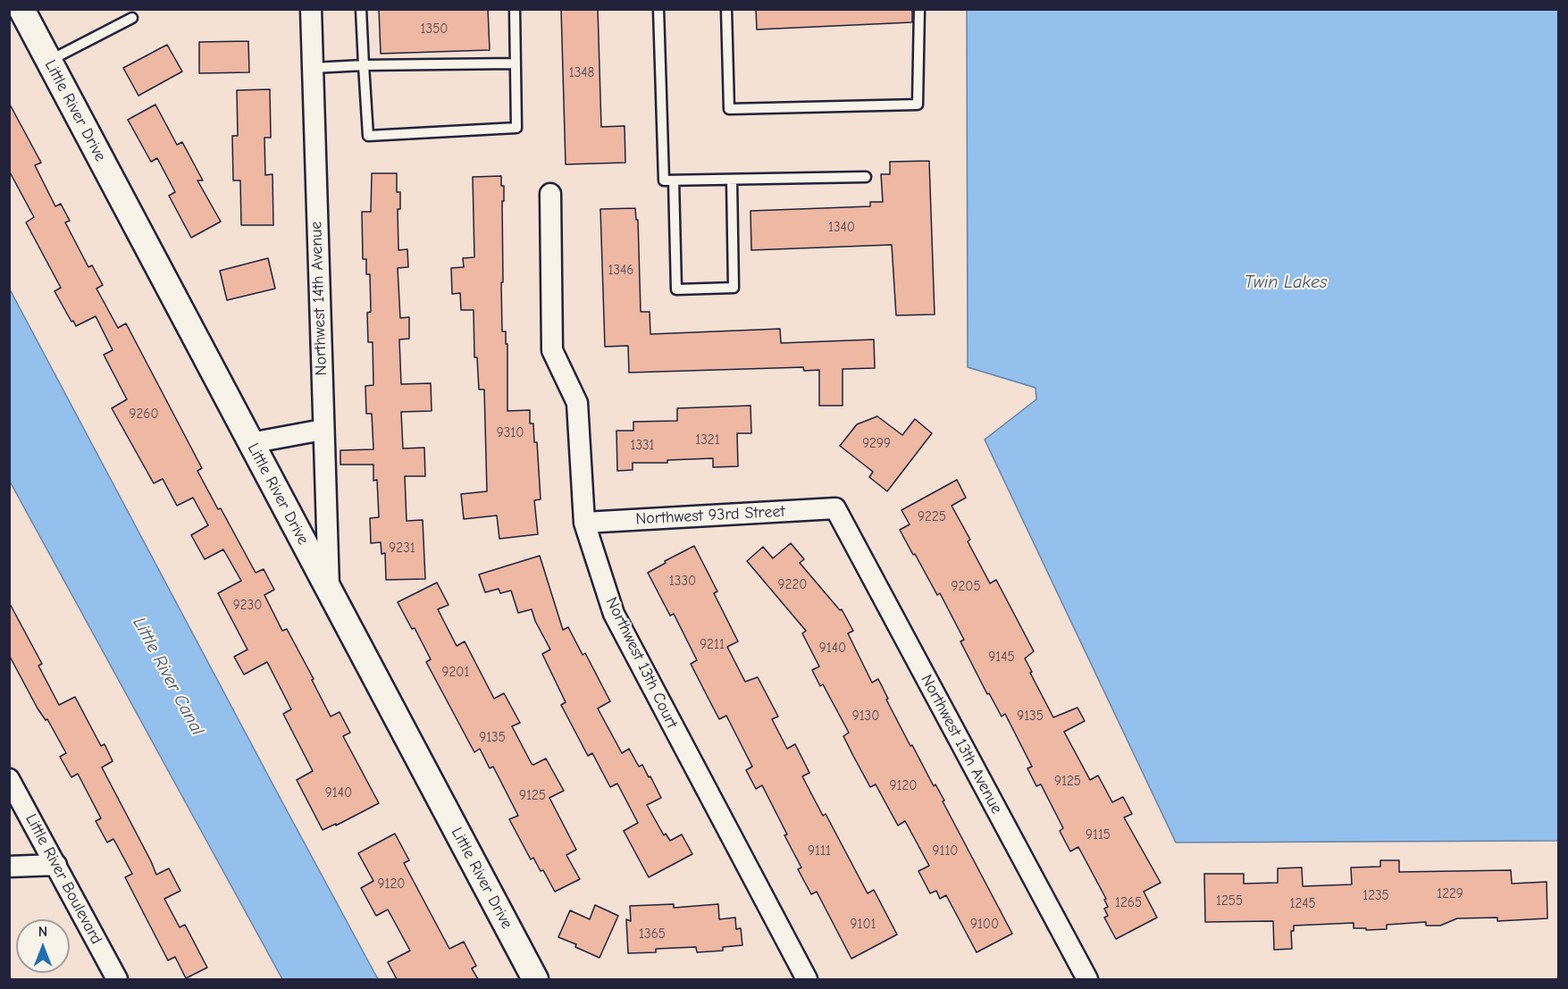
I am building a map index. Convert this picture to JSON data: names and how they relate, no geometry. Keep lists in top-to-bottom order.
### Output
{
  "streets": {
    "street": [
      "Little River Drive",
      "Northwest 14th Avenue",
      "Northwest 93rd Street",
      "Northwest 13th Court",
      "Northwest 13th Avenue",
      "Little River Boulevard"
    ]
  },
  "crossings": [
    ["Little River Drive", "Northwest 14th Avenue"],
    ["Northwest 93rd Street", "Northwest 13th Court"],
    ["Northwest 93rd Street", "Northwest 13th Avenue"]
  ],
  "water": ["Twin Lakes", "Little River Canal"],
  "house_numbers": [
    "1350",
    "1348",
    "1340",
    "1346",
    "9260",
    "9310",
    "1321",
    "9299",
    "1331",
    "9225",
    "9231",
    "1330",
    "9220",
    "9205",
    "9230",
    "9211",
    "9140",
    "9145",
    "9201",
    "9130",
    "9135",
    "9135",
    "9125",
    "9120",
    "9140",
    "9125",
    "9115",
    "9111",
    "9110",
    "9120",
    "1229",
    "1235",
    "1255",
    "1265",
    "1245",
    "9101",
    "9100",
    "1365"
  ],
  "north": "top"
}
